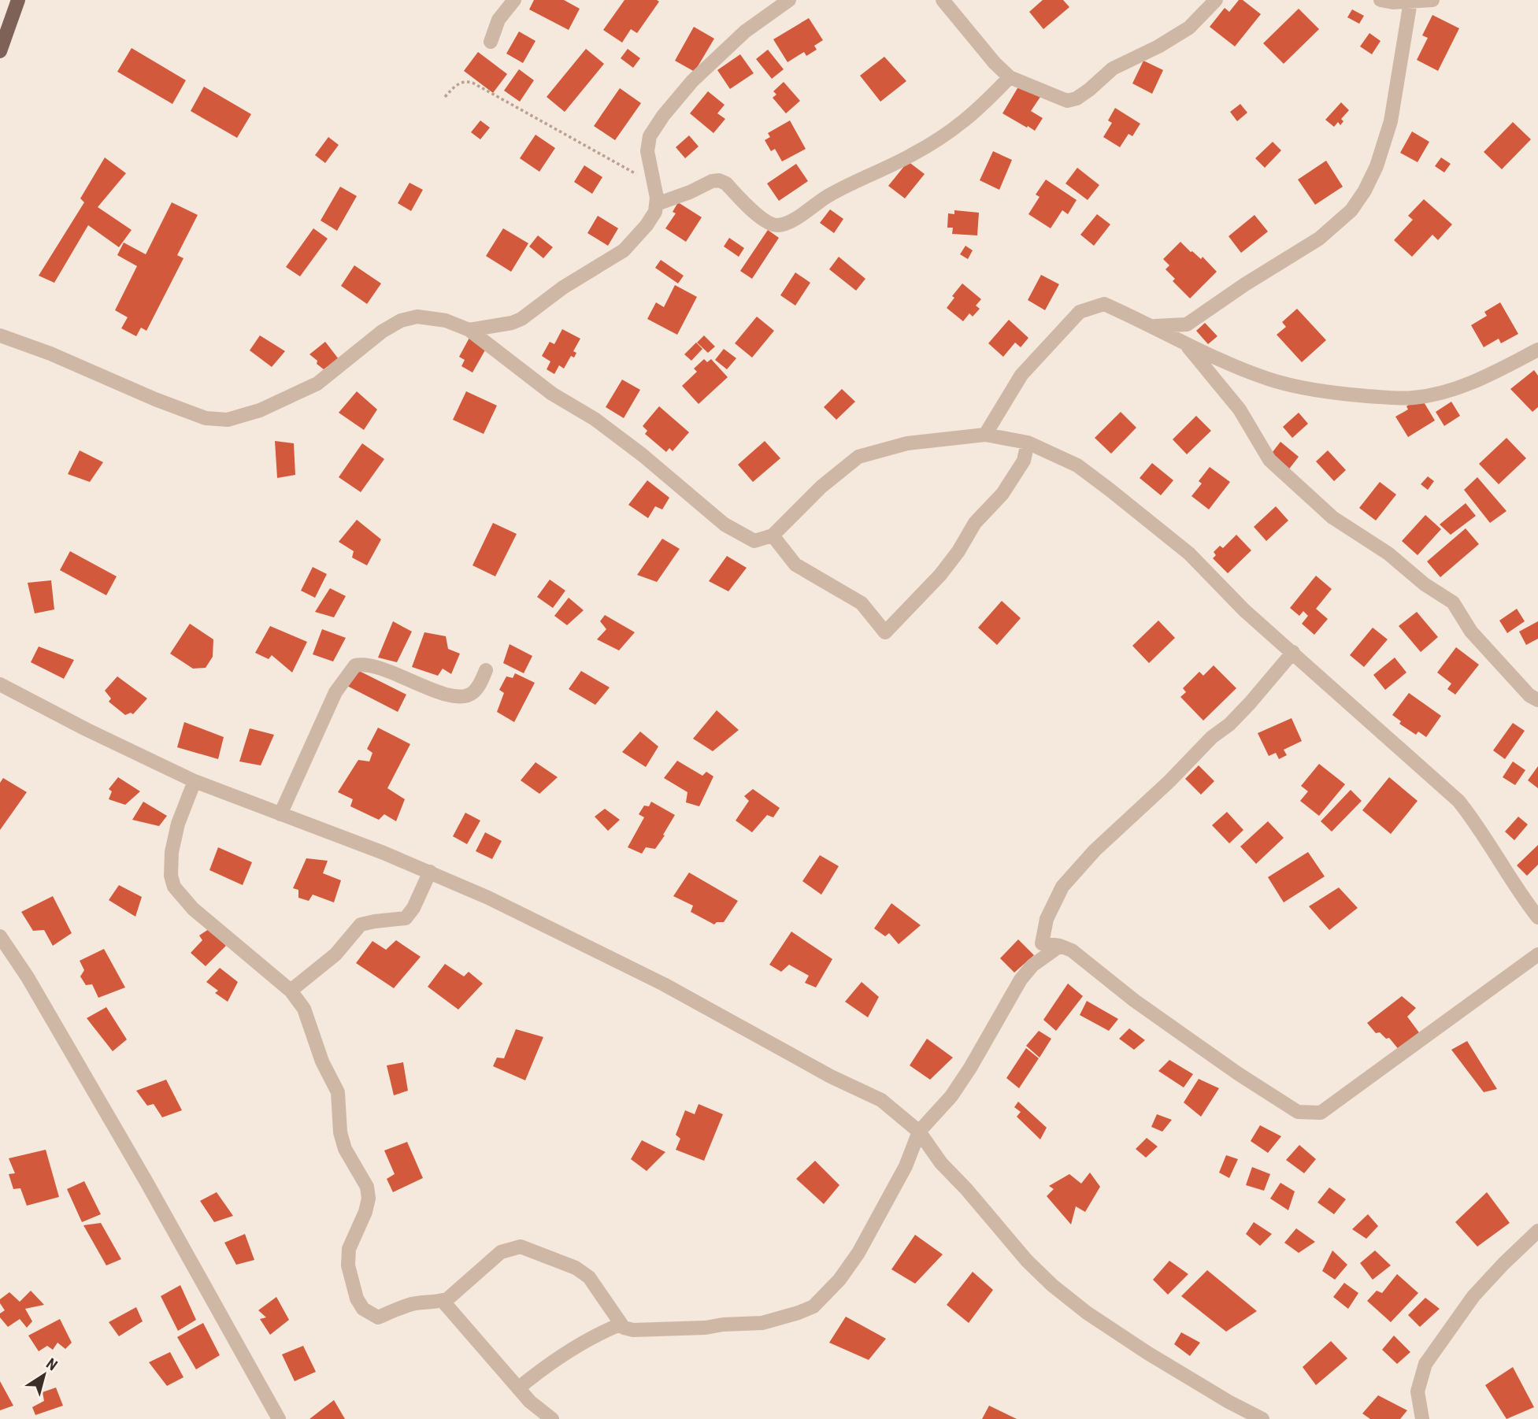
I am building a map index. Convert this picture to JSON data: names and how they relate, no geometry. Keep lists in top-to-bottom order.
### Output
{
  "north": "top right"
}
